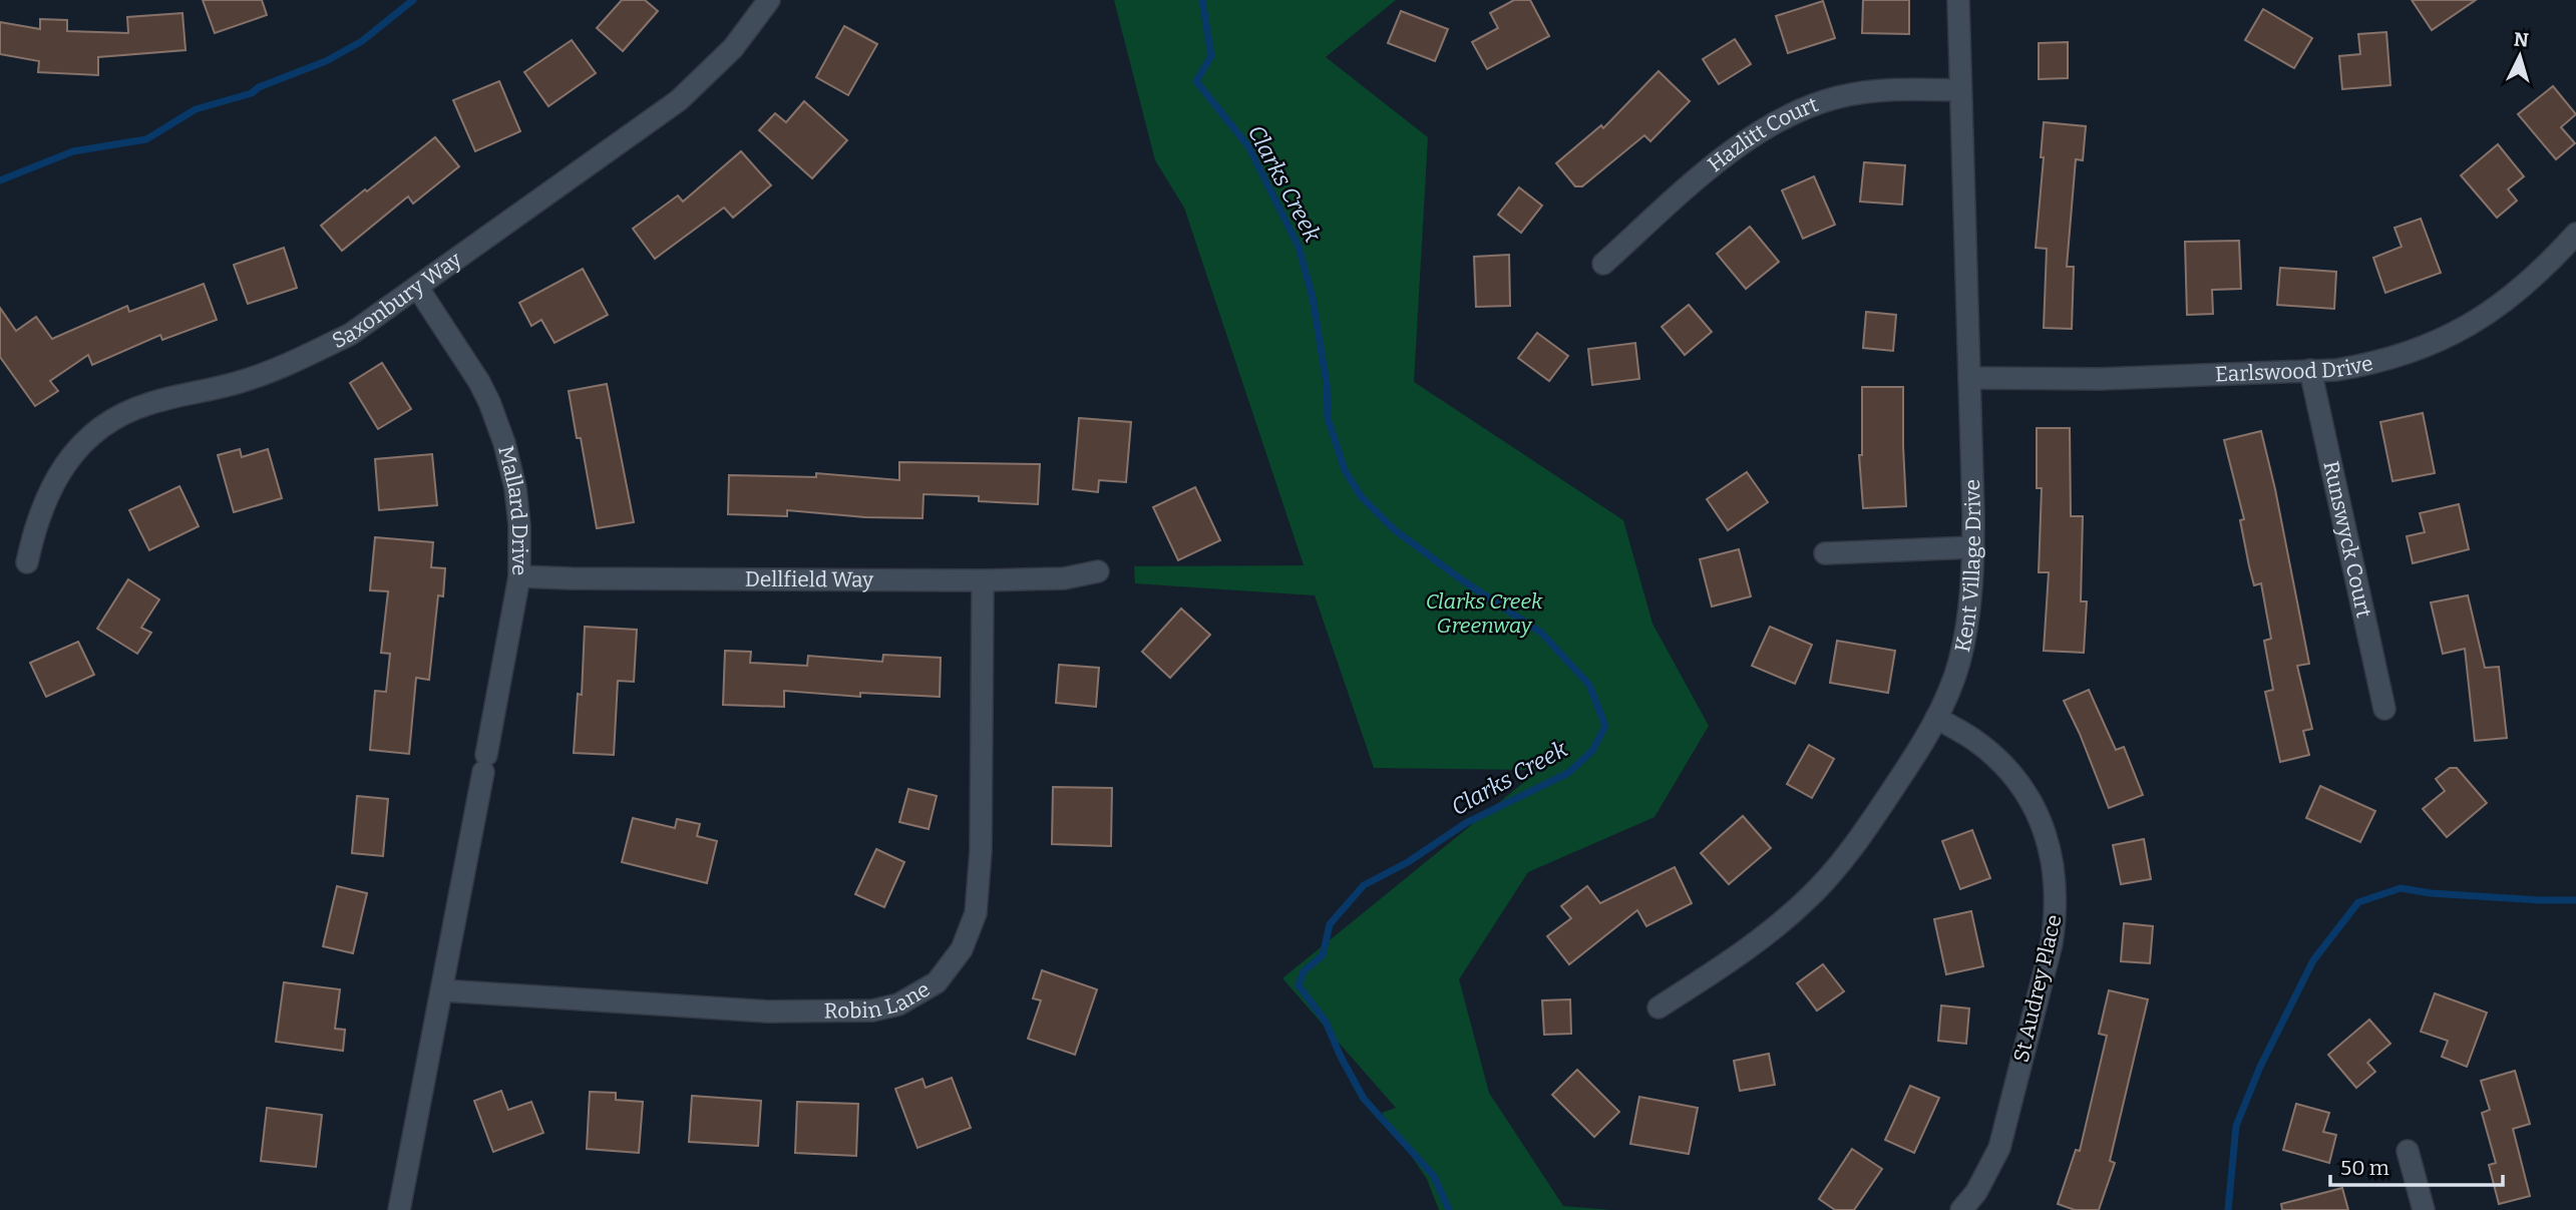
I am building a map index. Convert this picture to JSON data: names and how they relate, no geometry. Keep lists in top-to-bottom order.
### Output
{
  "streets": {
    "street": [
      "Hazlitt Court",
      "Saxonbury Way",
      "Earlswood Drive",
      "Mallard Drive",
      "Runswyck Court",
      "Kent Village Drive",
      "Dellfield Way",
      "St Audrey Place",
      "Robin Lane"
    ]
  },
  "crossings": [
    ["Hazlitt Court", "Kent Village Drive"],
    ["Saxonbury Way", "Mallard Drive"],
    ["Earlswood Drive", "Runswyck Court"],
    ["Earlswood Drive", "Kent Village Drive"],
    ["Mallard Drive", "Dellfield Way"],
    ["Mallard Drive", "Robin Lane"],
    ["Kent Village Drive", "St Audrey Place"],
    ["Dellfield Way", "Robin Lane"]
  ],
  "water": ["Clarks Creek"],
  "parks": ["Clarks Creek Greenway"],
  "scale_bar": "50 m",
  "north": "top"
}
